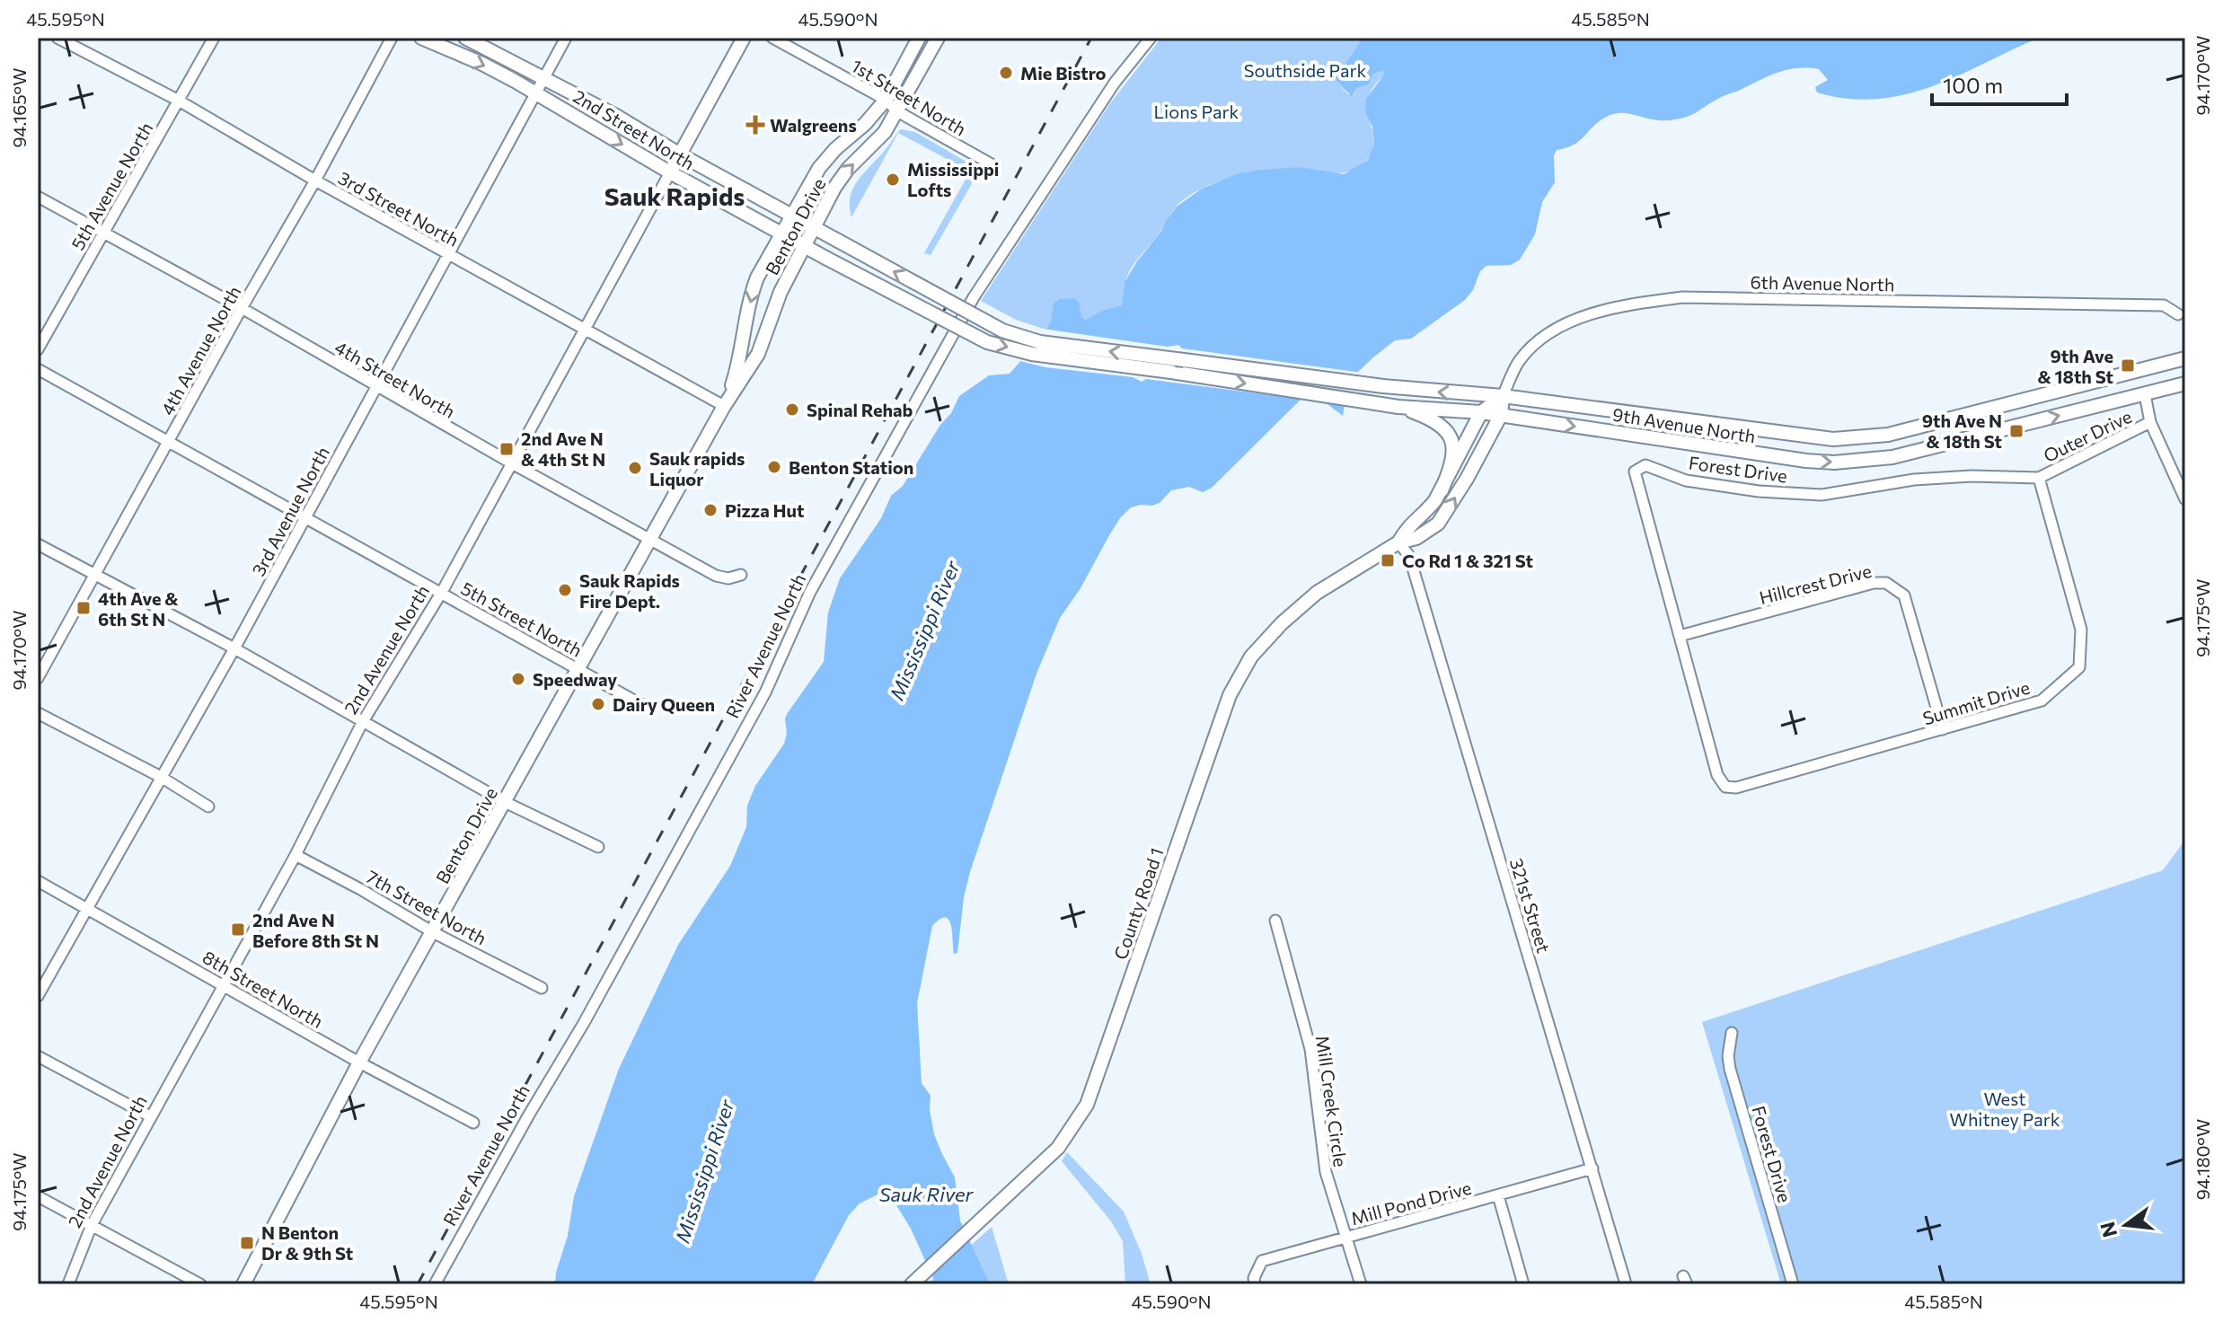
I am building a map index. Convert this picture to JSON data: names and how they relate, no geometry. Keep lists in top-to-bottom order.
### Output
{
  "streets": {
    "main road": [
      "2nd Street North",
      "Benton Drive",
      "9th Avenue North",
      "2nd Avenue North",
      "County Road 1"
    ],
    "street": [
      "1st Street North",
      "5th Avenue North",
      "3rd Street North",
      "6th Avenue North",
      "4th Avenue North",
      "4th Street North",
      "Outer Drive",
      "Forest Drive",
      "3rd Avenue North",
      "Hillcrest Drive",
      "5th Street North",
      "River Avenue North",
      "Summit Drive",
      "321st Street",
      "7th Street North",
      "8th Street North",
      "Mill Creek Circle",
      "Mill Pond Drive"
    ]
  },
  "crossings": [
    ["1st Street North", "Benton Drive"],
    ["2nd Street North", "Benton Drive"],
    ["2nd Street North", "9th Avenue North"],
    ["2nd Street North", "3rd Avenue North"],
    ["2nd Street North", "2nd Avenue North"],
    ["5th Avenue North", "3rd Street North"],
    ["5th Avenue North", "4th Street North"],
    ["3rd Street North", "Benton Drive"],
    ["3rd Street North", "4th Avenue North"],
    ["3rd Street North", "3rd Avenue North"],
    ["3rd Street North", "2nd Avenue North"],
    ["Benton Drive", "4th Street North"],
    ["Benton Drive", "9th Avenue North"],
    ["Benton Drive", "5th Street North"],
    ["Benton Drive", "7th Street North"],
    ["Benton Drive", "8th Street North"],
    ["6th Avenue North", "9th Avenue North"],
    ["4th Avenue North", "4th Street North"],
    ["4th Avenue North", "5th Street North"],
    ["4th Street North", "3rd Avenue North"],
    ["4th Street North", "2nd Avenue North"],
    ["9th Avenue North", "3rd Avenue North"],
    ["9th Avenue North", "2nd Avenue North"],
    ["9th Avenue North", "County Road 1"],
    ["Outer Drive", "Forest Drive"],
    ["Outer Drive", "Summit Drive"],
    ["Forest Drive", "Hillcrest Drive"],
    ["Forest Drive", "Summit Drive"],
    ["3rd Avenue North", "5th Street North"],
    ["3rd Avenue North", "8th Street North"],
    ["Hillcrest Drive", "Summit Drive"],
    ["5th Street North", "2nd Avenue North"],
    ["2nd Avenue North", "7th Street North"],
    ["2nd Avenue North", "8th Street North"],
    ["County Road 1", "321st Street"],
    ["321st Street", "Mill Pond Drive"],
    ["Mill Creek Circle", "Mill Pond Drive"]
  ],
  "one_way": ["2nd Street North"],
  "districts": ["Sauk Rapids"],
  "water": ["Mississippi River", "Sauk River"],
  "parks": ["Southside Park", "Lions Park", "West Whitney Park"],
  "places": {
    "other": [
      "Mie Bistro",
      "Mississippi Lofts",
      "Spinal Rehab",
      "Benton Station",
      "Sauk rapids Liquor",
      "Pizza Hut",
      "Sauk Rapids Fire Dept.",
      "Speedway",
      "Dairy Queen"
    ],
    "health": ["Walgreens"],
    "transit": [
      "9th Ave & 18th St",
      "9th Ave N & 18th St",
      "2nd Ave N & 4th St N",
      "Co Rd 1 & 321 St",
      "4th Ave & 6th St N",
      "2nd Ave N Before 8th St N",
      "N Benton Dr & 9th St"
    ]
  },
  "scale_bar": "100 m",
  "north": "left",
  "coordinates": [
    "45.595°N",
    "45.590°N",
    "45.585°N",
    "94.170°W",
    "94.165°W",
    "94.175°W",
    "94.180°W"
  ]
}
